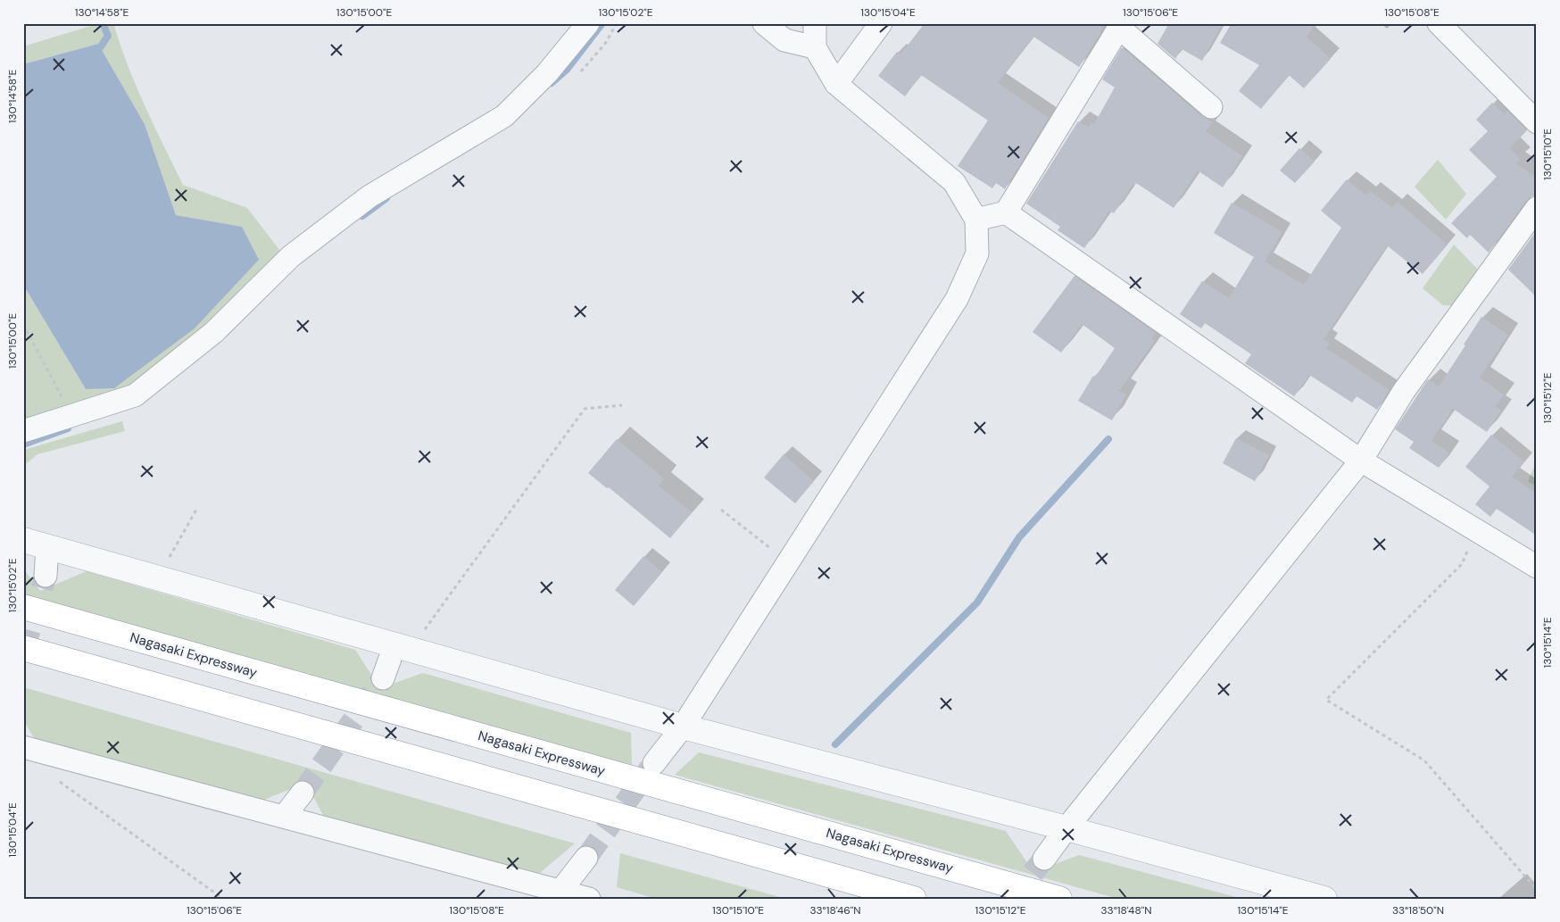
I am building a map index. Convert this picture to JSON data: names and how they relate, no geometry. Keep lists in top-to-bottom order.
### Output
{
  "streets": {
    "highway": ["Nagasaki Expressway"]
  },
  "coordinates": [
    "130°14'58\"E",
    "130°15'00\"E",
    "130°15'02\"E",
    "130°15'04\"E",
    "130°15'06\"E",
    "130°15'08\"E",
    "130°15'10\"E",
    "130°15'12\"E",
    "130°15'14\"E",
    "33°18'46\"N",
    "33°18'48\"N",
    "33°18'50\"N"
  ]
}
